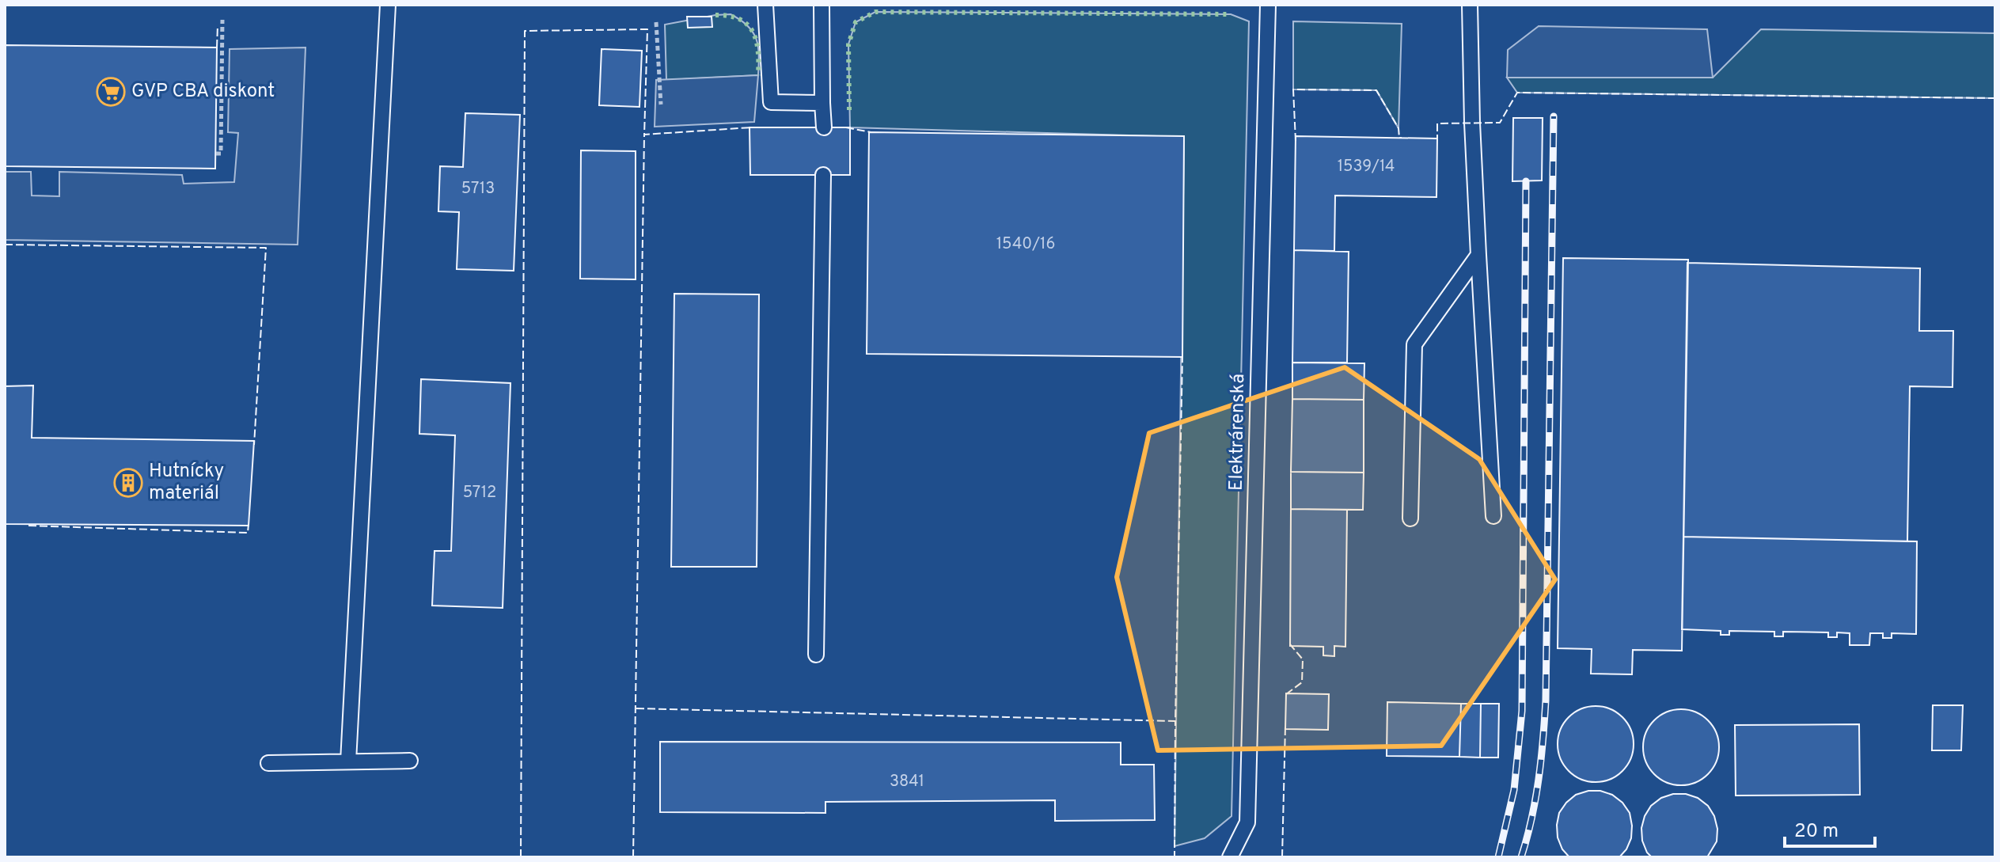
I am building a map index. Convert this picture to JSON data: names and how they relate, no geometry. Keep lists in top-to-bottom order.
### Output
{
  "streets": {
    "lane": ["Elektrárenská"]
  },
  "places": {
    "supermarket": ["GVP CBA diskont"],
    "building": ["Hutnícky materiál"]
  },
  "house_numbers": [
    "1539/14",
    "5713",
    "1540/16",
    "5712",
    "3841"
  ],
  "scale_bar": "20 m"
}
